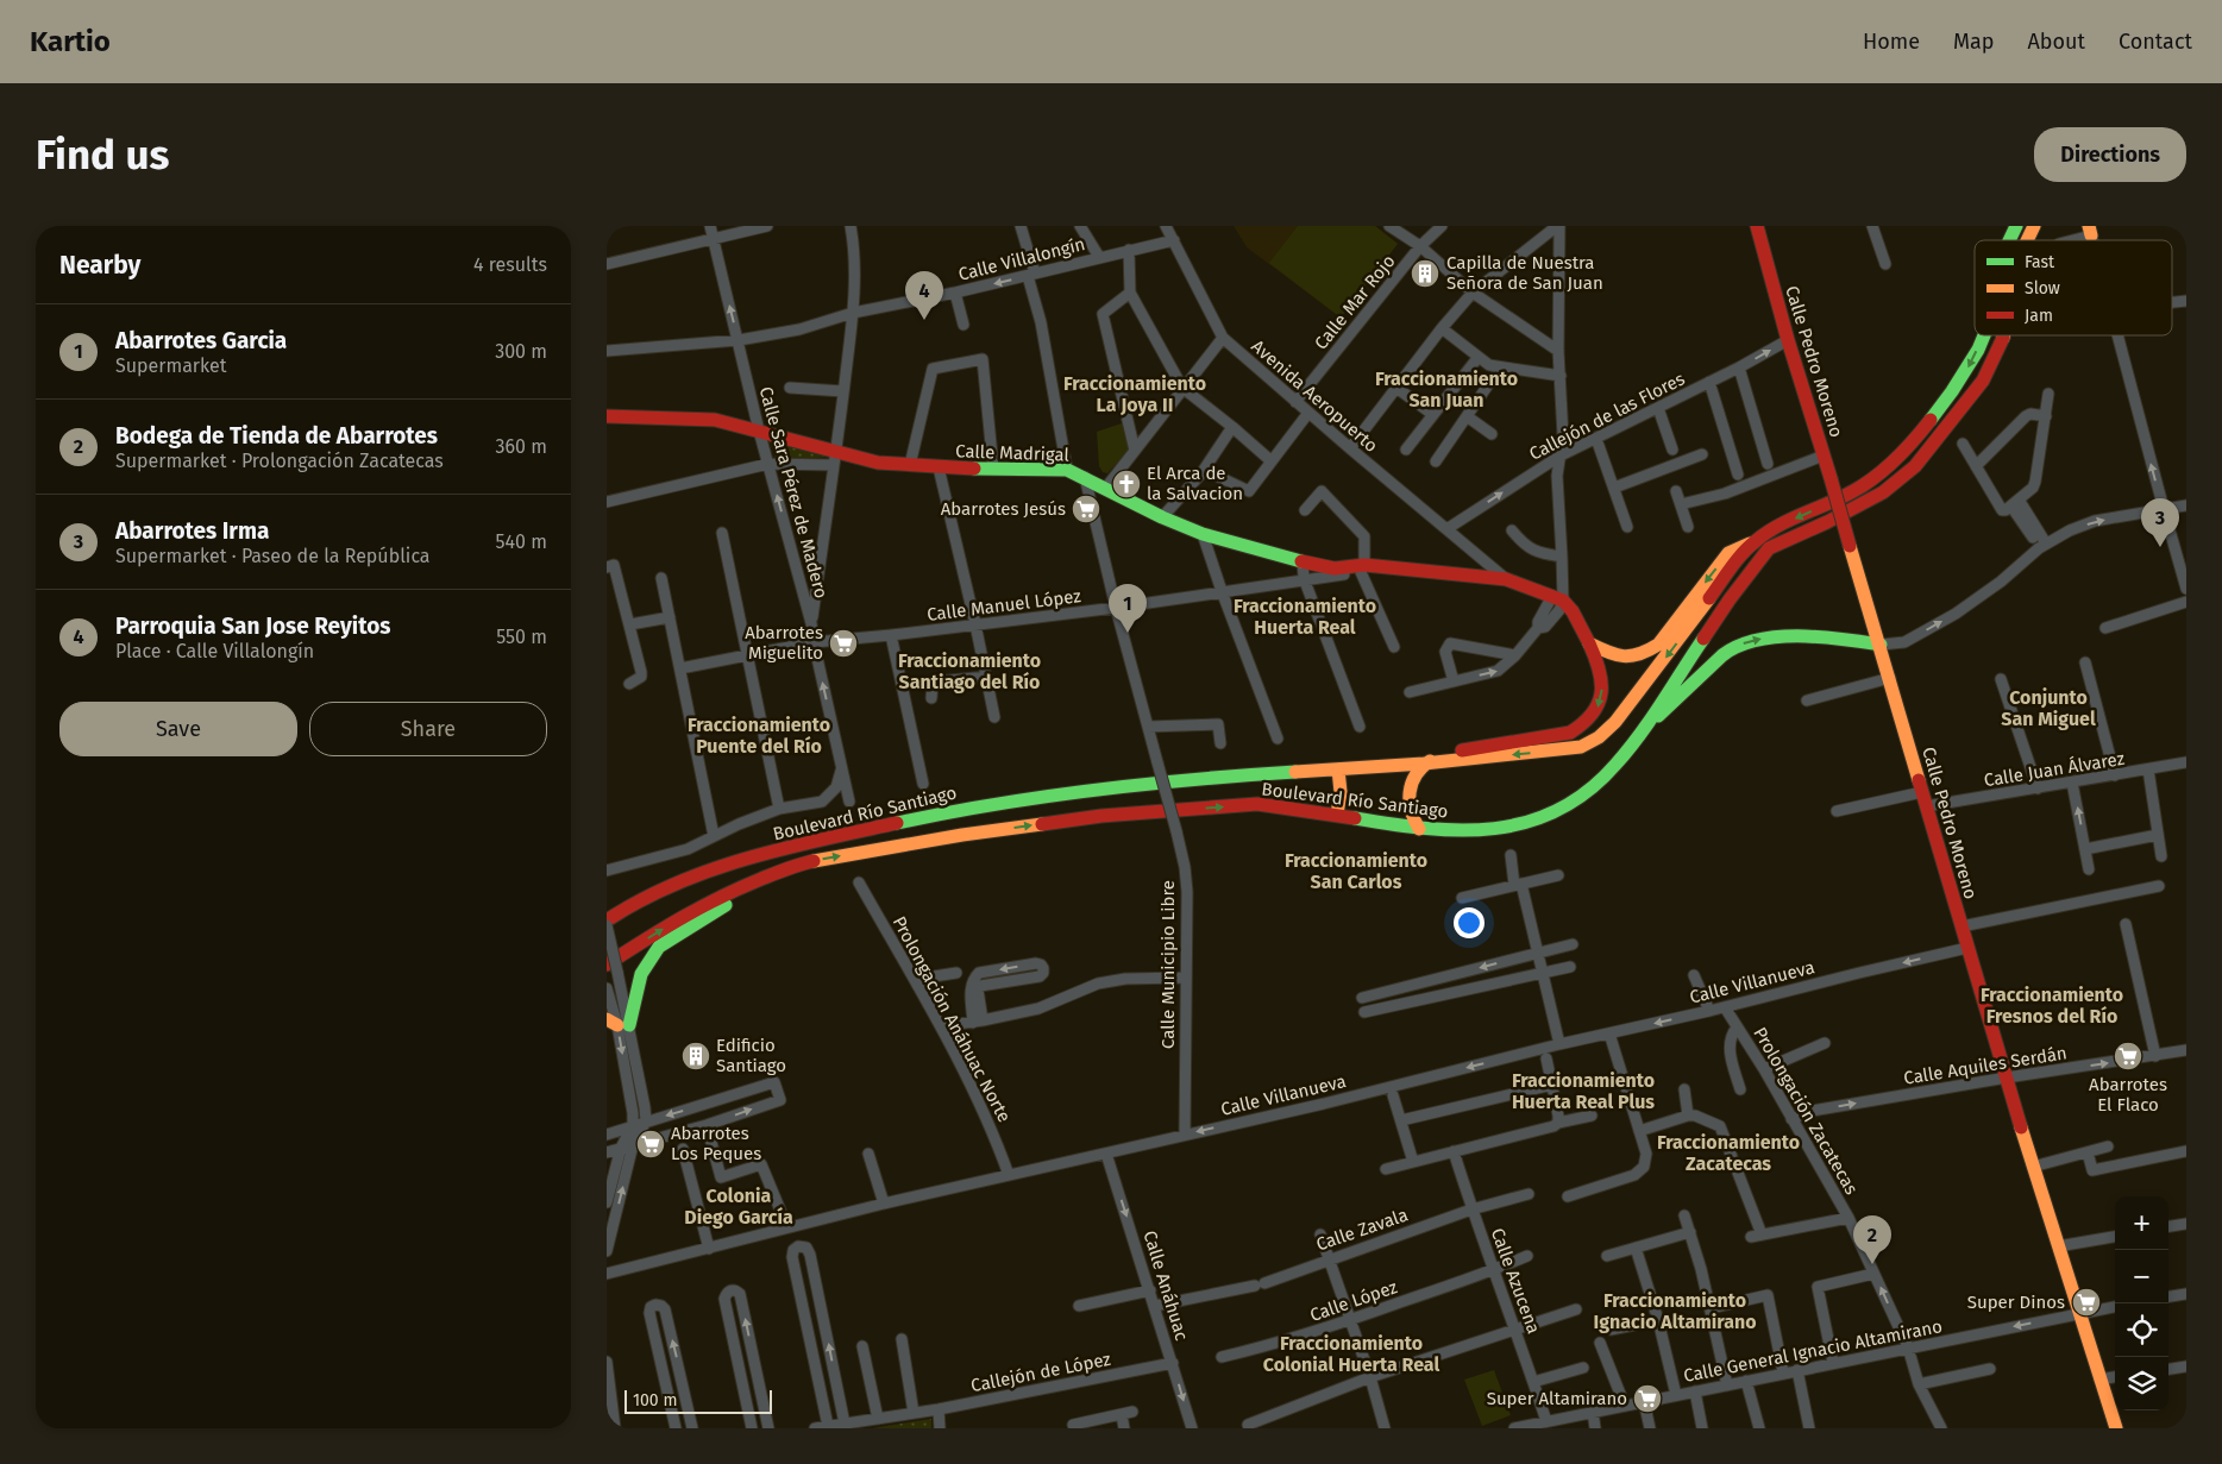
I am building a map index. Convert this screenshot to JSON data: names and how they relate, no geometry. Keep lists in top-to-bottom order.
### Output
{
  "streets": {
    "main road": ["Calle Pedro Moreno", "Calle Madrigal", "Boulevard Río Santiago"],
    "street": [
      "Calle Villalongín",
      "Calle Mar Rojo",
      "Avenida Aeropuerto",
      "Callejón de las Flores",
      "Calle Sara Pérez de Madero",
      "Calle Manuel López",
      "Calle Juan Álvarez",
      "Calle Municipio Libre",
      "Calle Villanueva",
      "Prolongación Anáhuac Norte",
      "Calle Aquiles Serdán",
      "Prolongación Zacatecas",
      "Calle Zavala",
      "Calle Azucena",
      "Calle Anáhuac",
      "Calle López",
      "Calle General Ignacio Altamirano",
      "Callejón de López"
    ]
  },
  "crossings": [
    ["Calle Villalongín", "Avenida Aeropuerto"],
    ["Calle Villalongín", "Calle Sara Pérez de Madero"],
    ["Calle Mar Rojo", "Avenida Aeropuerto"],
    ["Calle Pedro Moreno", "Callejón de las Flores"],
    ["Calle Pedro Moreno", "Calle Juan Álvarez"],
    ["Calle Pedro Moreno", "Calle Villanueva"],
    ["Calle Pedro Moreno", "Calle Aquiles Serdán"],
    ["Calle Pedro Moreno", "Calle General Ignacio Altamirano"],
    ["Avenida Aeropuerto", "Callejón de las Flores"],
    ["Avenida Aeropuerto", "Calle Madrigal"],
    ["Calle Madrigal", "Calle Sara Pérez de Madero"],
    ["Calle Madrigal", "Calle Manuel López"],
    ["Calle Madrigal", "Calle Municipio Libre"],
    ["Calle Sara Pérez de Madero", "Calle Manuel López"],
    ["Calle Manuel López", "Calle Municipio Libre"],
    ["Calle Municipio Libre", "Calle Villanueva"],
    ["Calle Villanueva", "Prolongación Anáhuac Norte"],
    ["Calle Villanueva", "Prolongación Zacatecas"],
    ["Calle Villanueva", "Calle Anáhuac"],
    ["Calle Aquiles Serdán", "Prolongación Zacatecas"],
    ["Prolongación Zacatecas", "Calle General Ignacio Altamirano"],
    ["Calle Zavala", "Calle Azucena"],
    ["Calle Zavala", "Calle Anáhuac"],
    ["Calle Azucena", "Calle López"],
    ["Calle Azucena", "Calle General Ignacio Altamirano"],
    ["Calle Anáhuac", "Callejón de López"]
  ],
  "one_way": ["Calle Anáhuac"],
  "districts": [
    "Fraccionamiento San Juan",
    "Fraccionamiento La Joya II",
    "Fraccionamiento Huerta Real",
    "Fraccionamiento Santiago del Río",
    "Conjunto San Miguel",
    "Fraccionamiento Puente del Río",
    "Fraccionamiento San Carlos",
    "Fraccionamiento Fresnos del Río",
    "Fraccionamiento Huerta Real Plus",
    "Fraccionamiento Zacatecas",
    "Colonia Diego García",
    "Fraccionamiento Ignacio Altamirano",
    "Fraccionamiento Colonial Huerta Real"
  ],
  "places": {
    "building": ["Capilla de Nuestra Señora de San Juan", "Edificio Santiago"],
    "church": ["El Arca de la Salvacion"],
    "supermarket": [
      "Abarrotes Jesús",
      "Abarrotes Miguelito",
      "Abarrotes El Flaco",
      "Abarrotes Los Peques",
      "Super Dinos",
      "Super Altamirano"
    ]
  },
  "legend": ["Fast", "Slow", "Jam"],
  "scale_bar": "100 m",
  "page": {
    "header": "Kartio",
    "nav": [
      "Home",
      "Map",
      "About",
      "Contact"
    ],
    "buttons": [
      "Directions",
      ["Save", "Share"]
    ],
    "title": "Find us",
    "heading": ["Nearby", "4 results"],
    "pins": [
      "4",
      "3",
      "1",
      "2"
    ],
    "list": [
      {
        "mark": "1",
        "name": "Abarrotes Garcia",
        "note": "Supermarket",
        "value": "300 m"
      },
      {
        "mark": "2",
        "name": "Bodega de Tienda de Abarrotes",
        "note": "Supermarket · Prolongación Zacatecas",
        "value": "360 m"
      },
      {
        "mark": "3",
        "name": "Abarrotes Irma",
        "note": "Supermarket · Paseo de la República",
        "value": "540 m"
      },
      {
        "mark": "4",
        "name": "Parroquia San Jose Reyitos",
        "note": "Place · Calle Villalongín",
        "value": "550 m"
      }
    ],
    "map_buttons": ["+", "−"],
    "scale": "100 m"
  }
}
